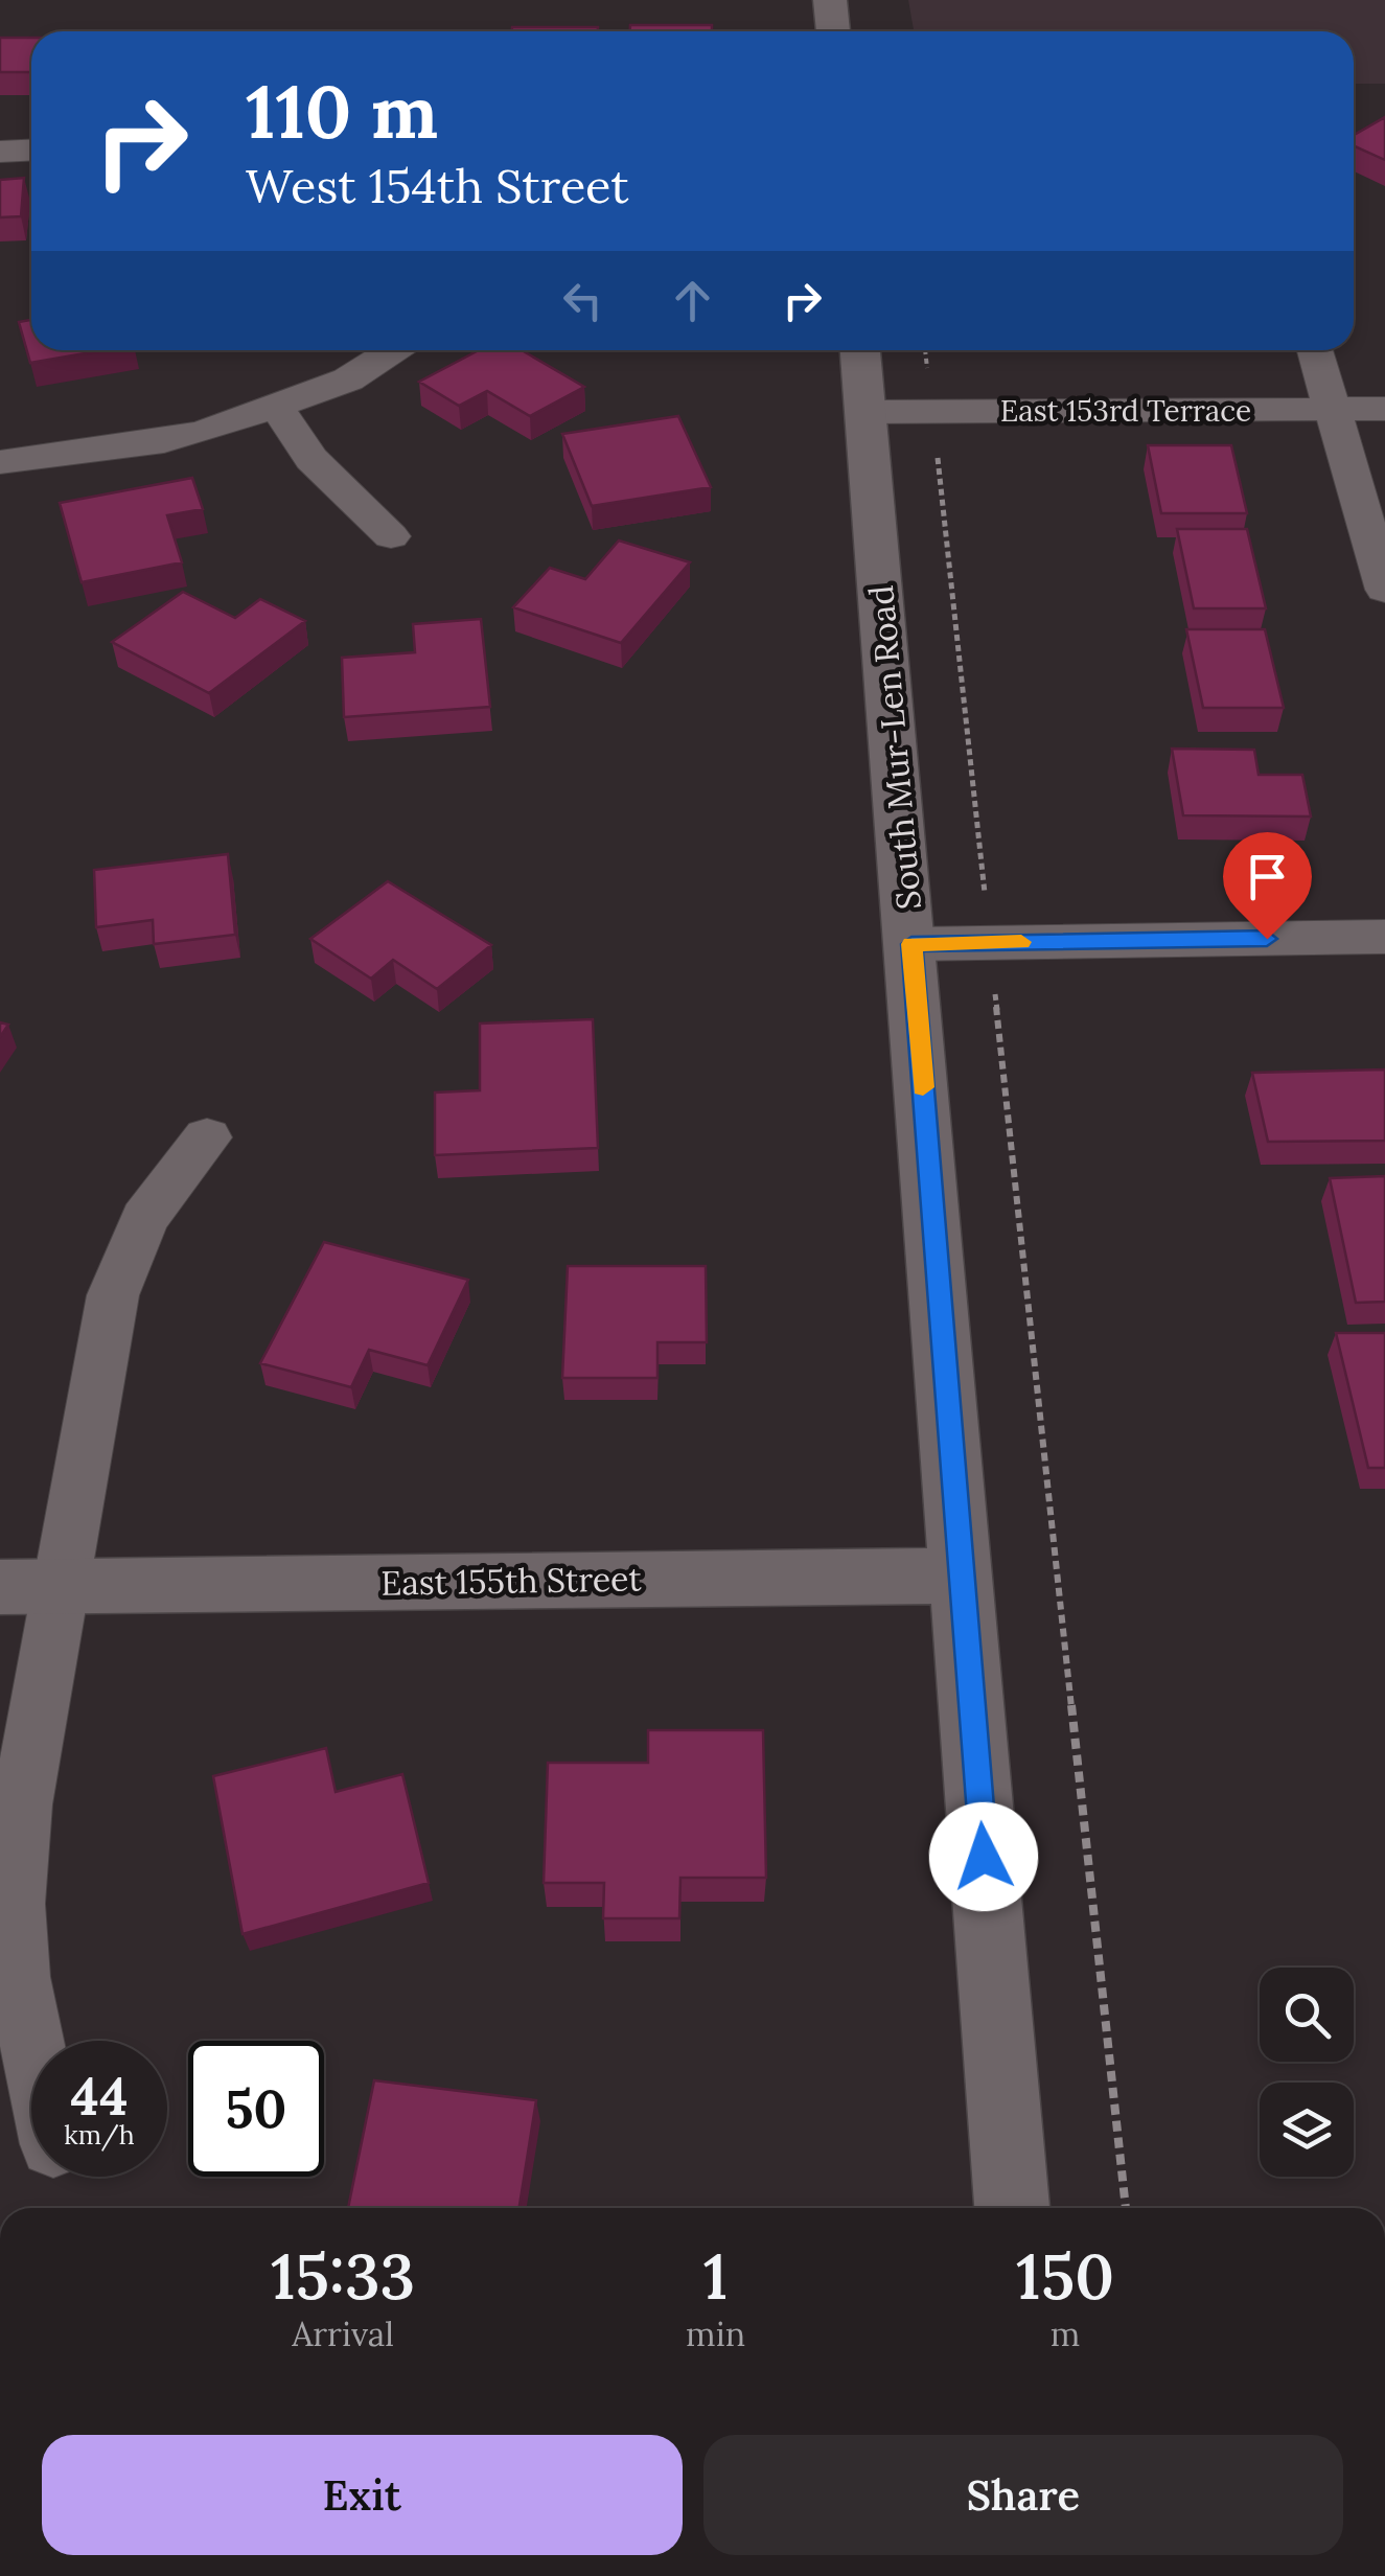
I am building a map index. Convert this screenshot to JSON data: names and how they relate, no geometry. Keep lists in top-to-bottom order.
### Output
{
  "streets": {
    "main road": ["South Mur-Len Road", "East 155th Street"],
    "street": ["East 153rd Terrace"]
  },
  "crossings": [
    ["East 153rd Terrace", "South Mur-Len Road"],
    ["South Mur-Len Road", "East 155th Street"]
  ],
  "page": {
    "turn": ["110 m", "West 154th Street"],
    "speed": "44 km/h",
    "limit": "50",
    "eta": [
      "15:33",
      "Arrival",
      "1",
      "min",
      "150",
      "m"
    ],
    "buttons": ["Exit", "Share"]
  }
}
